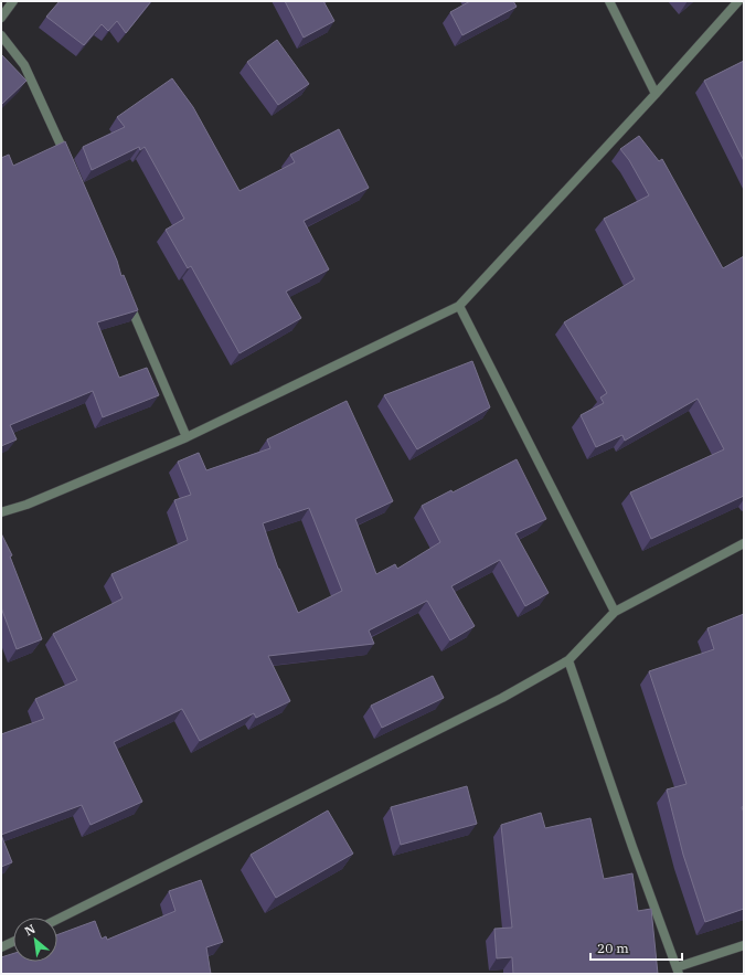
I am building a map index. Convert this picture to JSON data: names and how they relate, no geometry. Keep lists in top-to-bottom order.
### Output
{
  "scale_bar": "20 m",
  "north": "top left"
}
